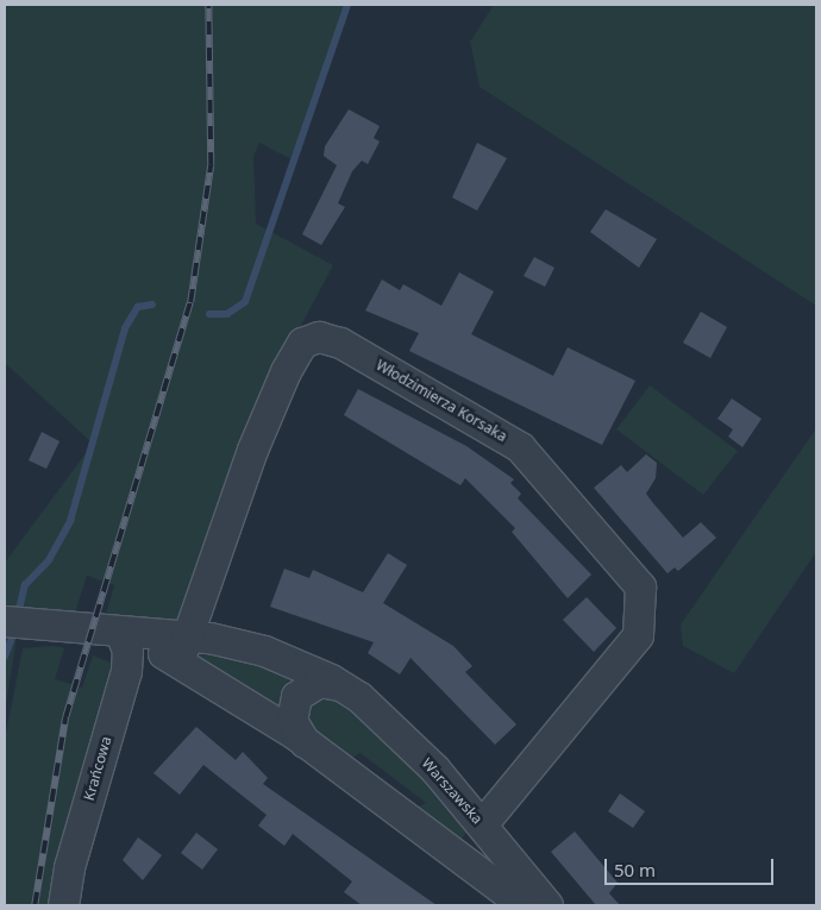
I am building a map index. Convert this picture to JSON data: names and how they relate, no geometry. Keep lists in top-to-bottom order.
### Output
{
  "streets": {
    "street": ["Włodzimierza Korsaka", "Krańcowa", "Warszawska"]
  },
  "crossings": [
    ["Włodzimierza Korsaka", "Warszawska"],
    ["Krańcowa", "Warszawska"]
  ],
  "scale_bar": "50 m"
}
